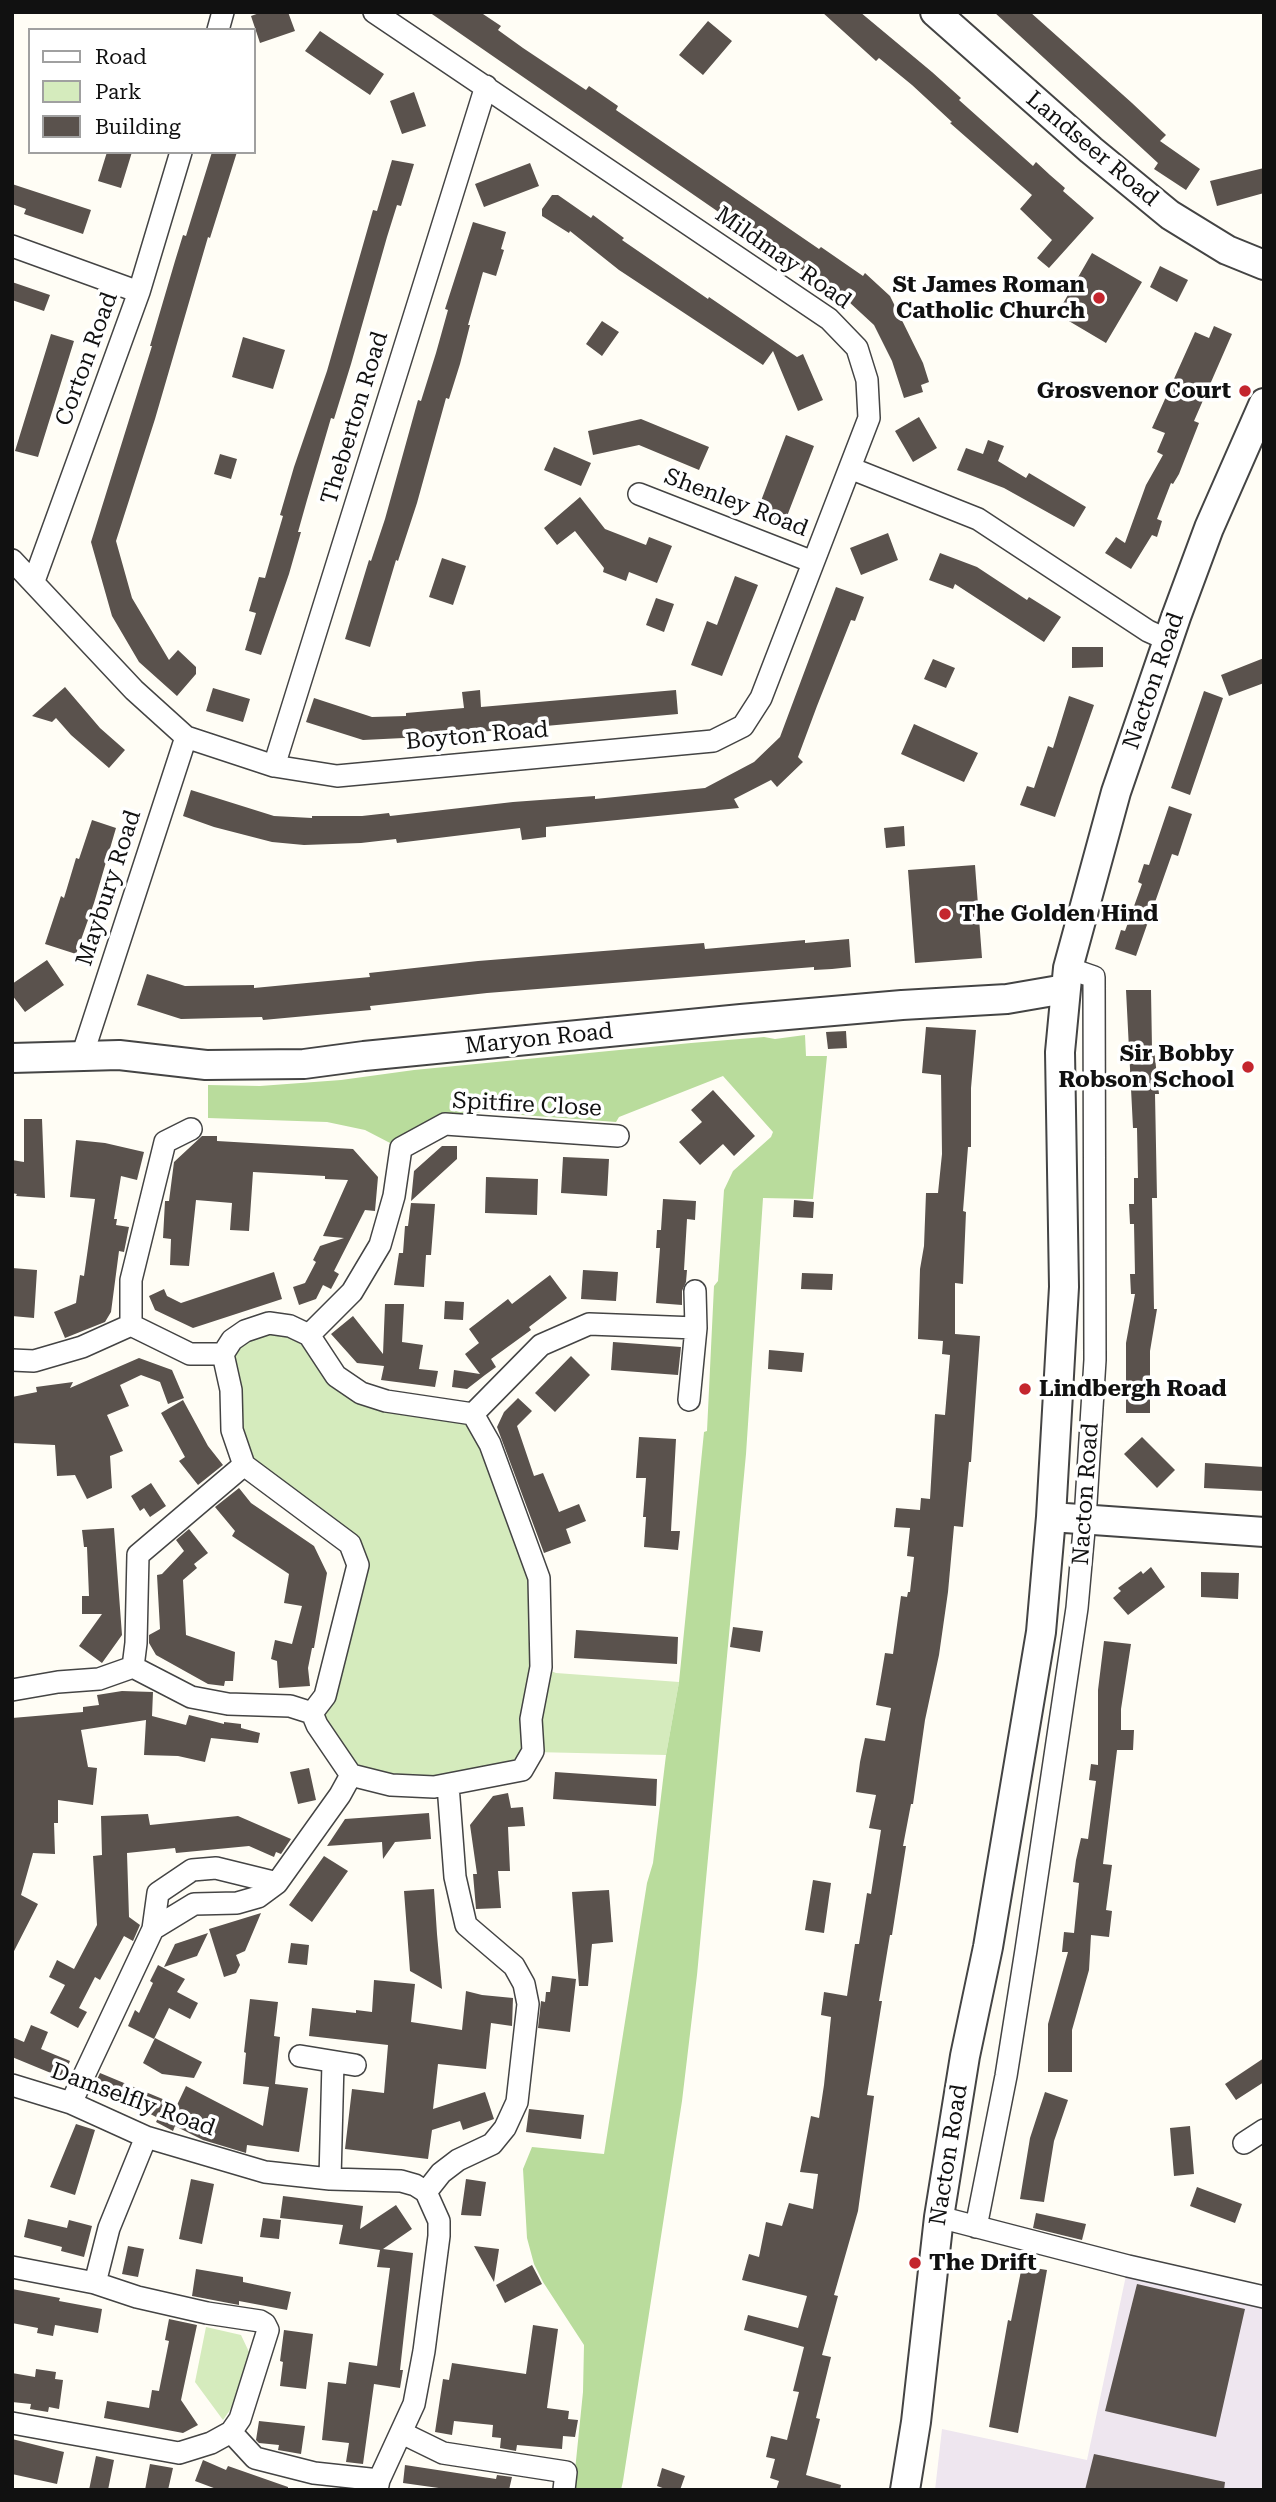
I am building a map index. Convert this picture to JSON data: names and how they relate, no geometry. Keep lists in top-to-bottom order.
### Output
{
  "streets": {
    "street": [
      "Landseer Road",
      "Mildmay Road",
      "Corton Road",
      "Theberton Road",
      "Shenley Road",
      "Nacton Road",
      "Boyton Road",
      "Maybury Road",
      "Maryon Road",
      "Spitfire Close",
      "Damselfly Road"
    ]
  },
  "crossings": [
    ["Mildmay Road", "Theberton Road"],
    ["Mildmay Road", "Boyton Road"],
    ["Corton Road", "Boyton Road"],
    ["Theberton Road", "Boyton Road"],
    ["Shenley Road", "Boyton Road"],
    ["Nacton Road", "Maryon Road"],
    ["Boyton Road", "Maybury Road"],
    ["Maybury Road", "Maryon Road"]
  ],
  "places": [
    "St James Roman Catholic Church",
    "Grosvenor Court",
    "The Golden Hind",
    "Sir Bobby Robson School",
    "Lindbergh Road",
    "The Drift"
  ],
  "legend": ["Road", "Park", "Building"]
}
